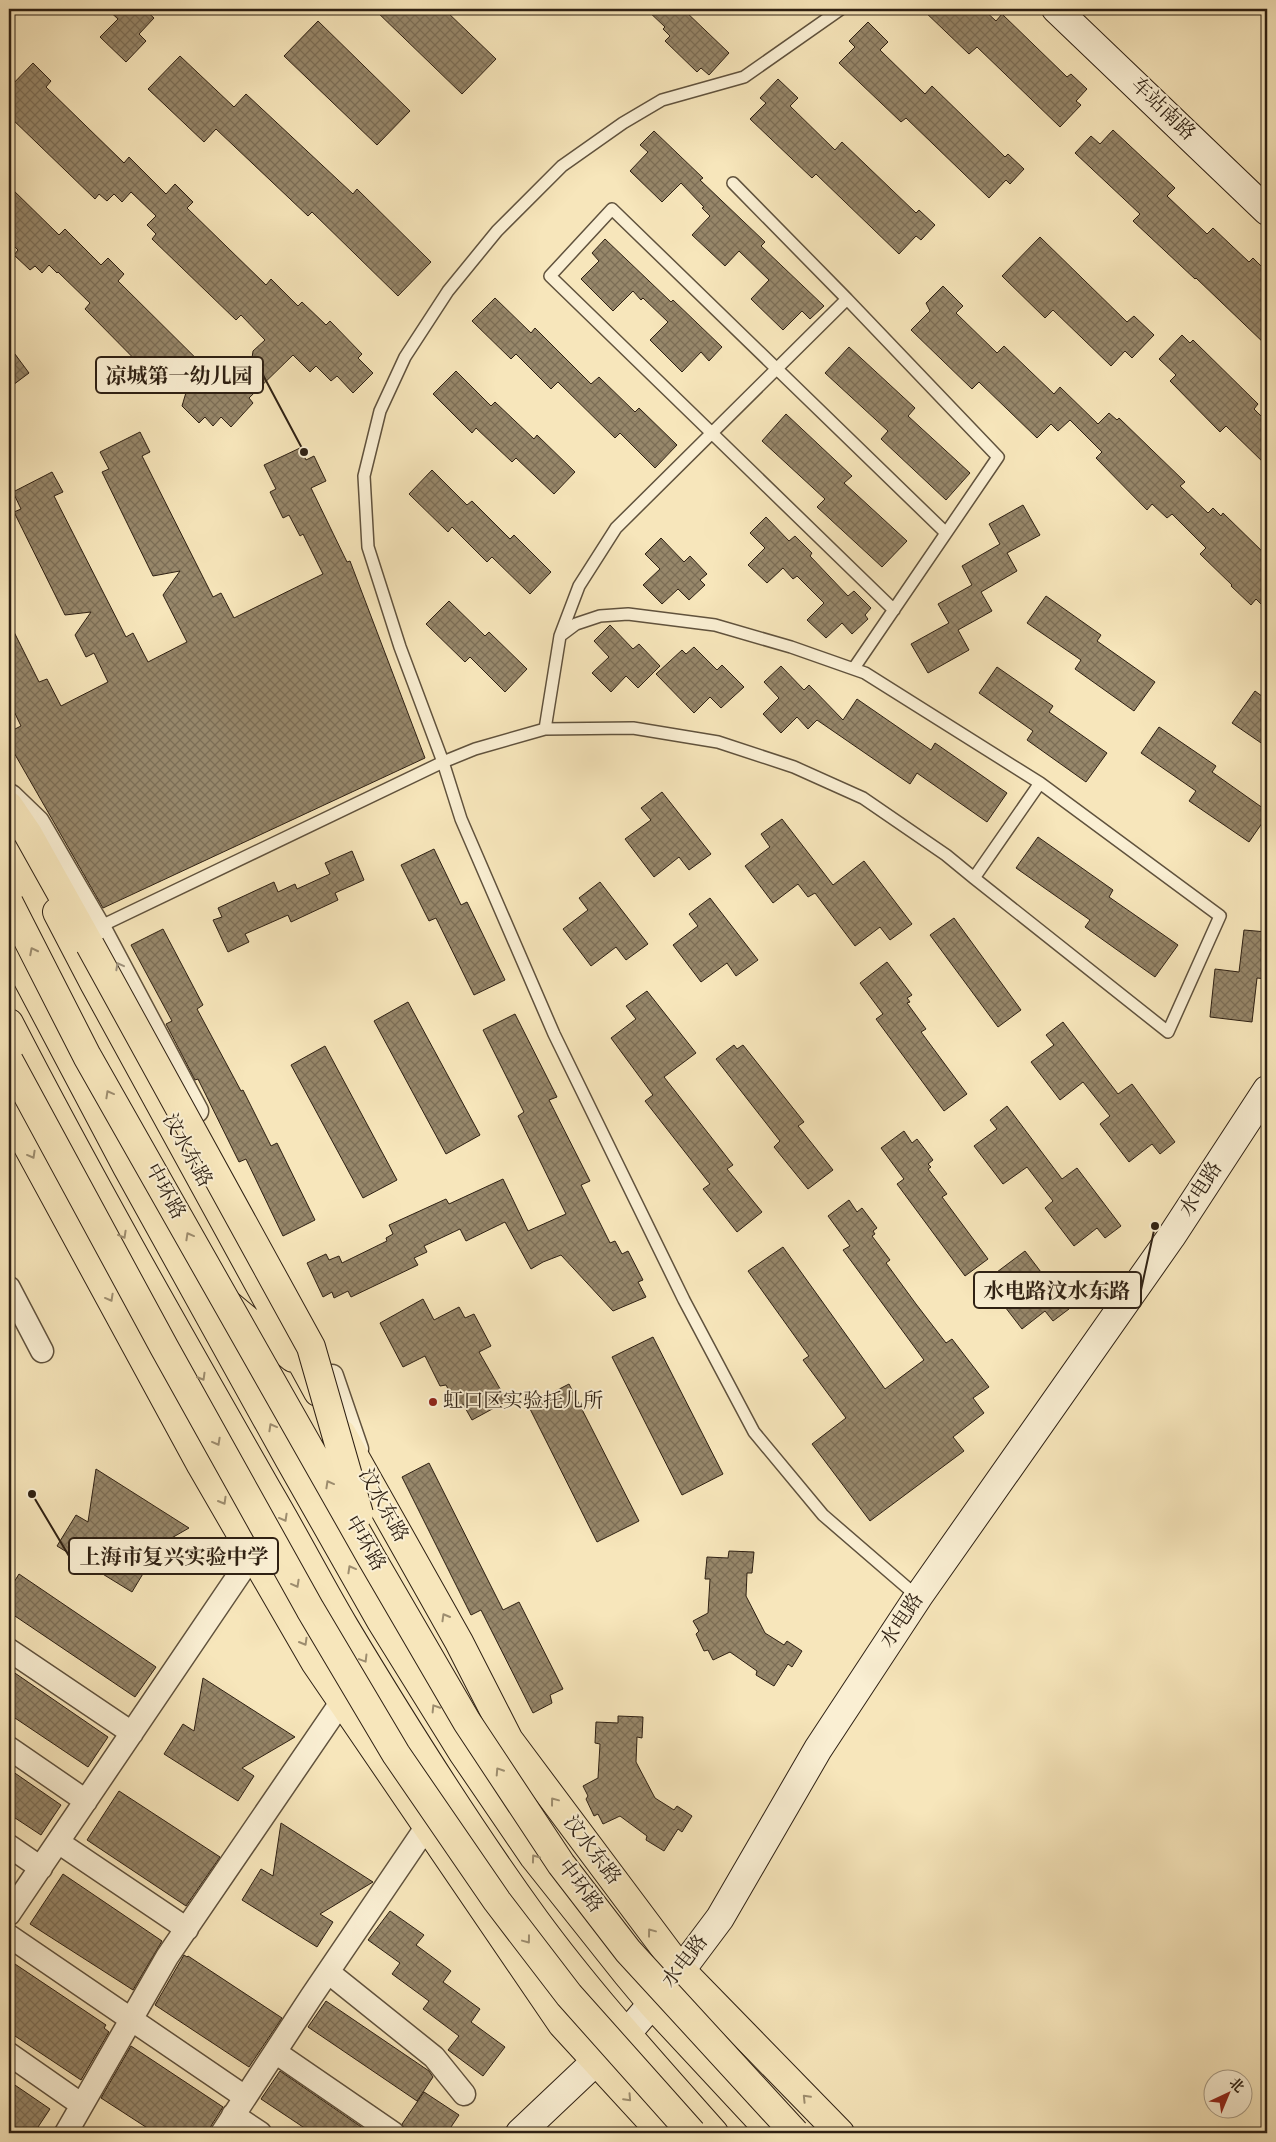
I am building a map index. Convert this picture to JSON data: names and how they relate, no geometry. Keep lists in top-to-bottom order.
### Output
{
  "streets": {
    "main road": [
      "车站南路",
      "汶水东路",
      "水电路",
      "中环路"
    ]
  },
  "crossings": [
    ["汶水东路", "水电路"]
  ],
  "places": [
    "凉城第一幼儿园",
    "水电路汶水东路",
    "虹口区实验托儿所",
    "上海市复兴实验中学"
  ],
  "north": "top right"
}
